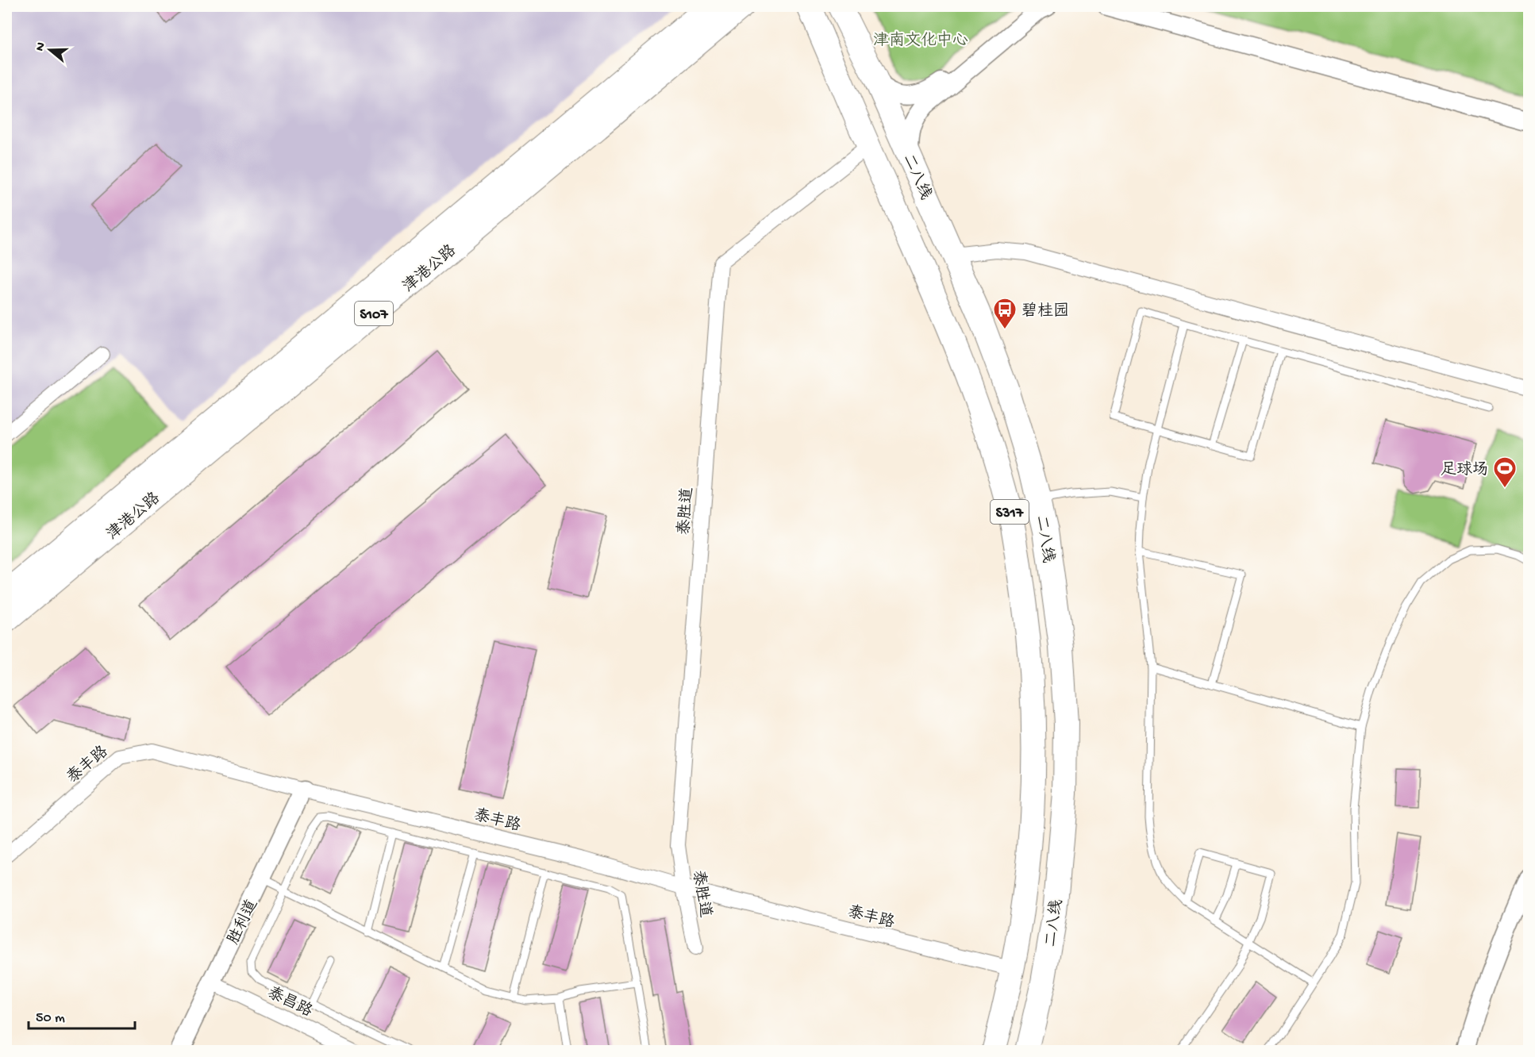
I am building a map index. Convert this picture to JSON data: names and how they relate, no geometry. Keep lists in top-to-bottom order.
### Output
{
  "streets": {
    "main road": [
      "二八线",
      "津港公路",
      "S107",
      "S317"
    ],
    "street": [
      "泰胜道",
      "泰丰路",
      "胜利道",
      "泰昌路"
    ]
  },
  "crossings": [
    ["二八线", "泰胜道"],
    ["二八线", "泰丰路"],
    ["泰胜道", "泰丰路"],
    ["泰丰路", "胜利道"],
    ["胜利道", "泰昌路"]
  ],
  "parks": ["津南文化中心"],
  "places": {
    "bus stop": ["碧桂园"],
    "sports": ["足球场"]
  },
  "scale_bar": "50 m",
  "north": "left"
}
